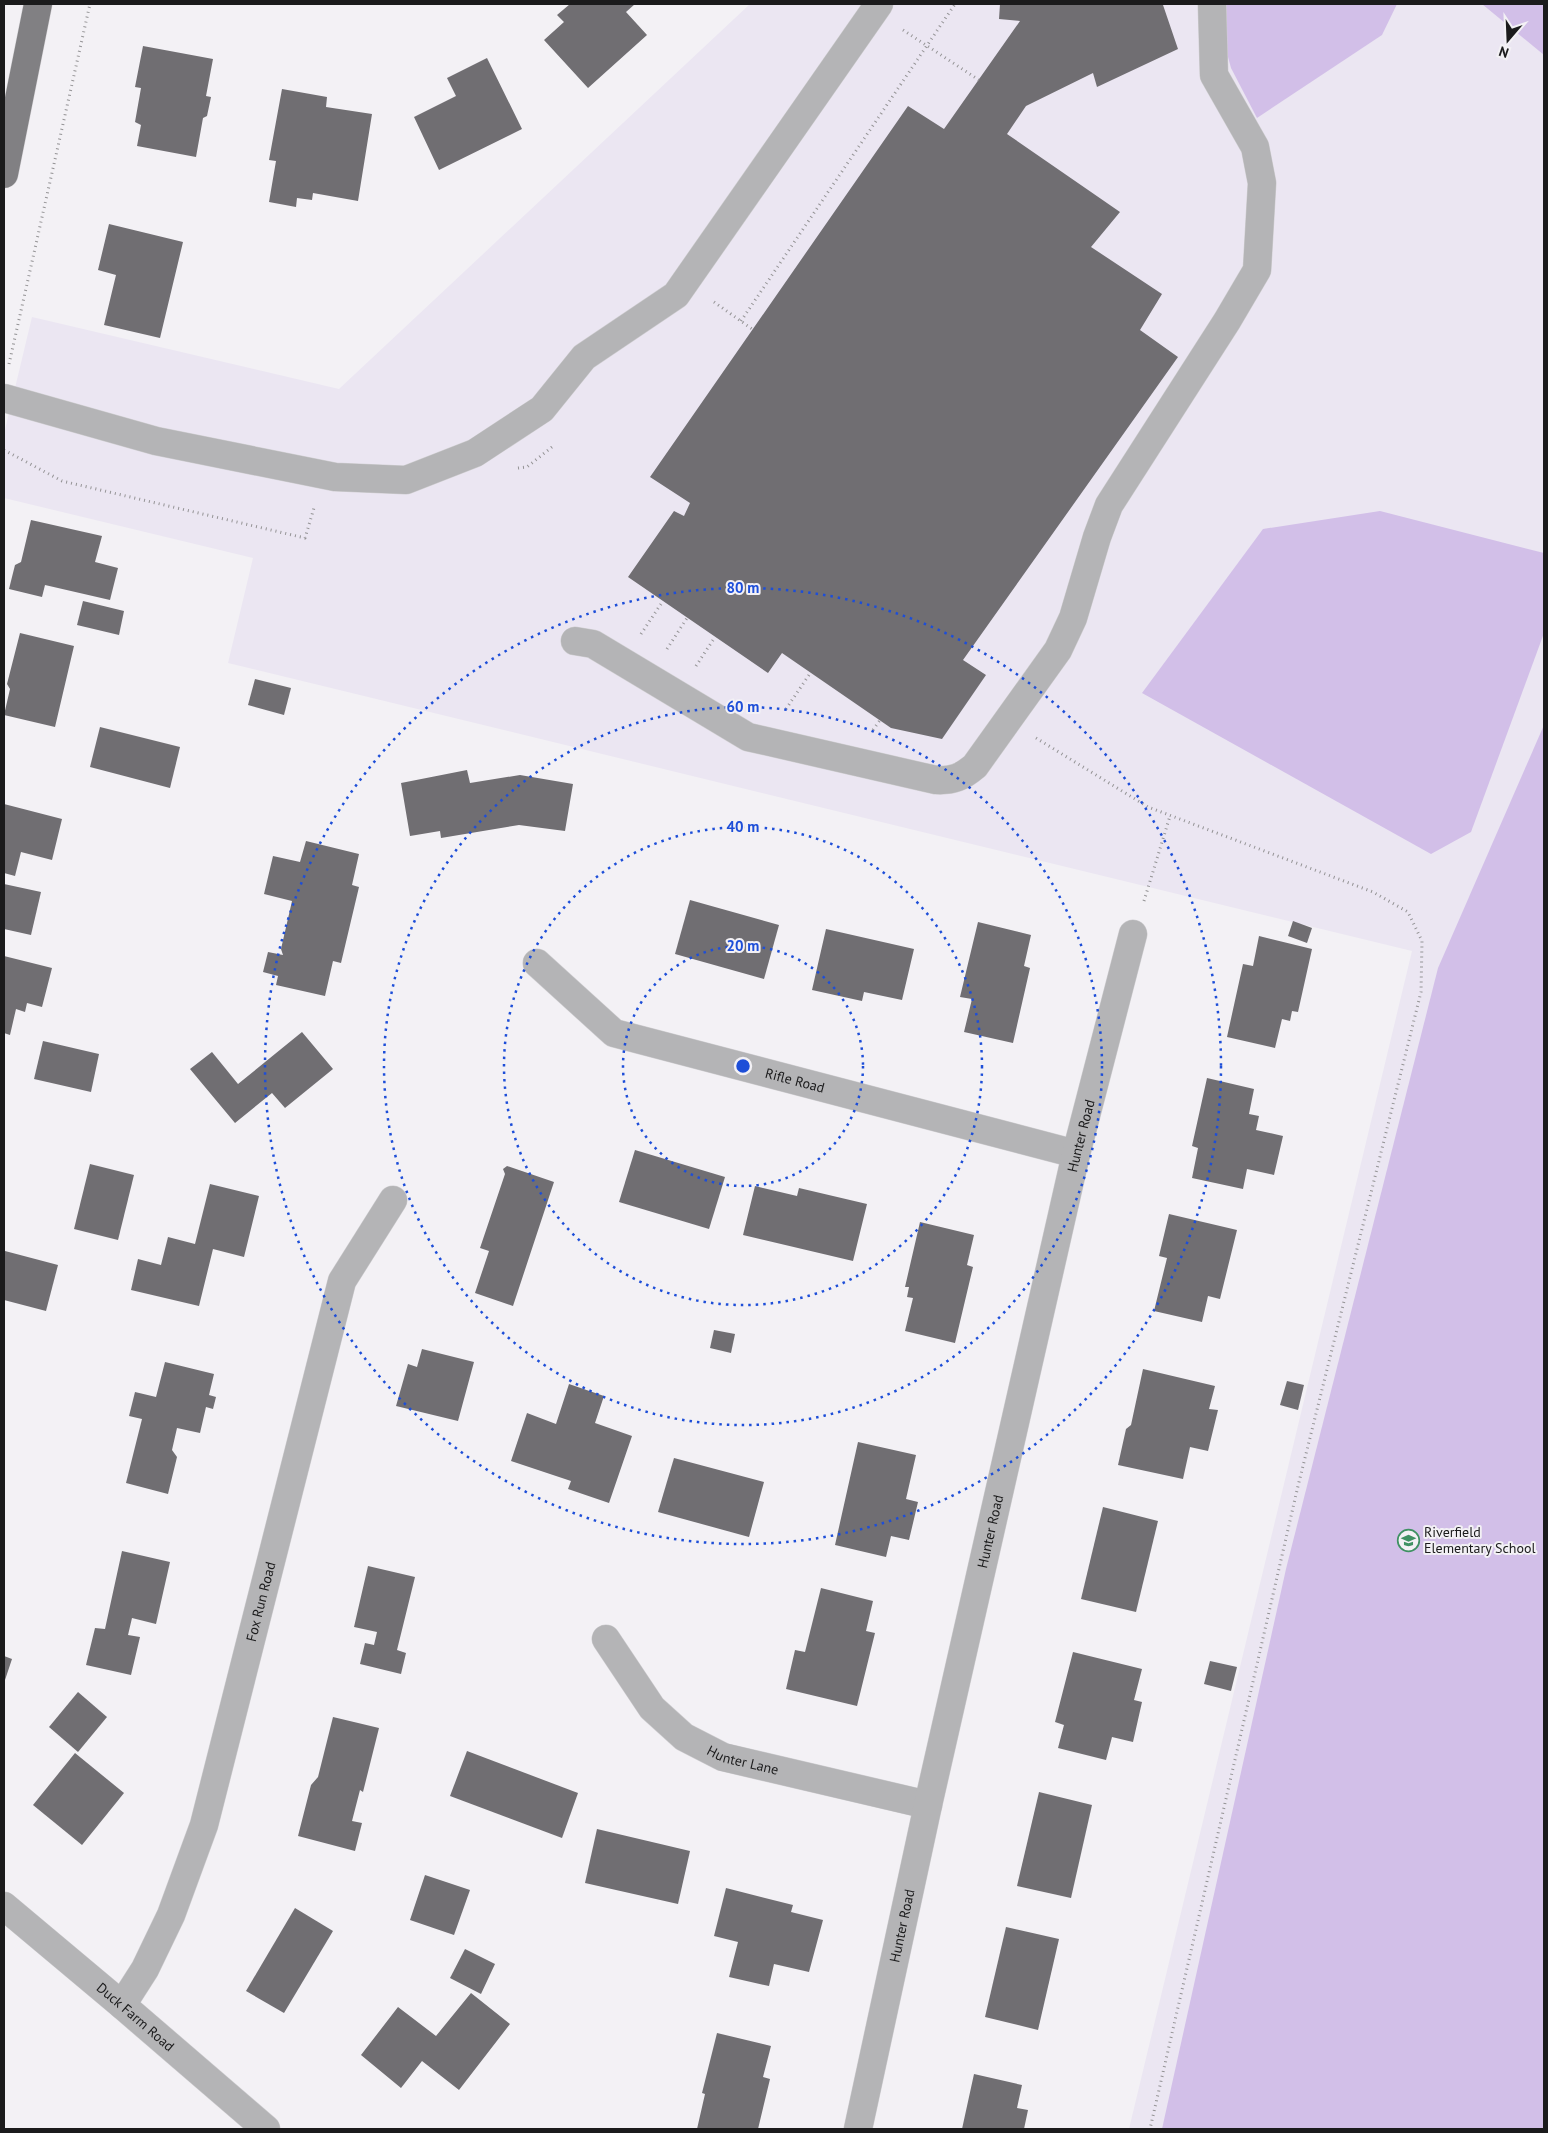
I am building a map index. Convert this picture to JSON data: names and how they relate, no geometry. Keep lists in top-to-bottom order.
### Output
{
  "streets": {
    "street": [
      "Rifle Road",
      "Hunter Road",
      "Fox Run Road",
      "Hunter Lane",
      "Duck Farm Road"
    ]
  },
  "crossings": [
    ["Rifle Road", "Hunter Road"],
    ["Hunter Road", "Hunter Lane"],
    ["Fox Run Road", "Duck Farm Road"]
  ],
  "places": {
    "school or university": ["Riverfield Elementary School"]
  },
  "north": "bottom",
  "rings": [
    "80 m",
    "60 m",
    "40 m",
    "20 m"
  ]
}
